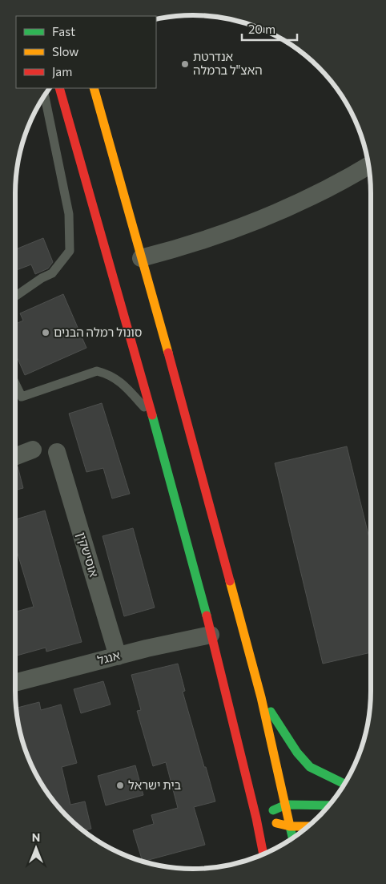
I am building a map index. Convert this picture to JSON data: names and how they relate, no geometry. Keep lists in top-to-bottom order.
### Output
{
  "streets": {
    "street": ["אוסישקין", "אנגל"]
  },
  "crossings": [
    ["אוסישקין", "אנגל"]
  ],
  "places": ["אנדרטת האצ\"ל ברמלה", "סונול רמלה הבנים", "בית ישראל"],
  "legend": ["Fast", "Slow", "Jam"],
  "scale_bar": "20 m",
  "north": "top"
}
